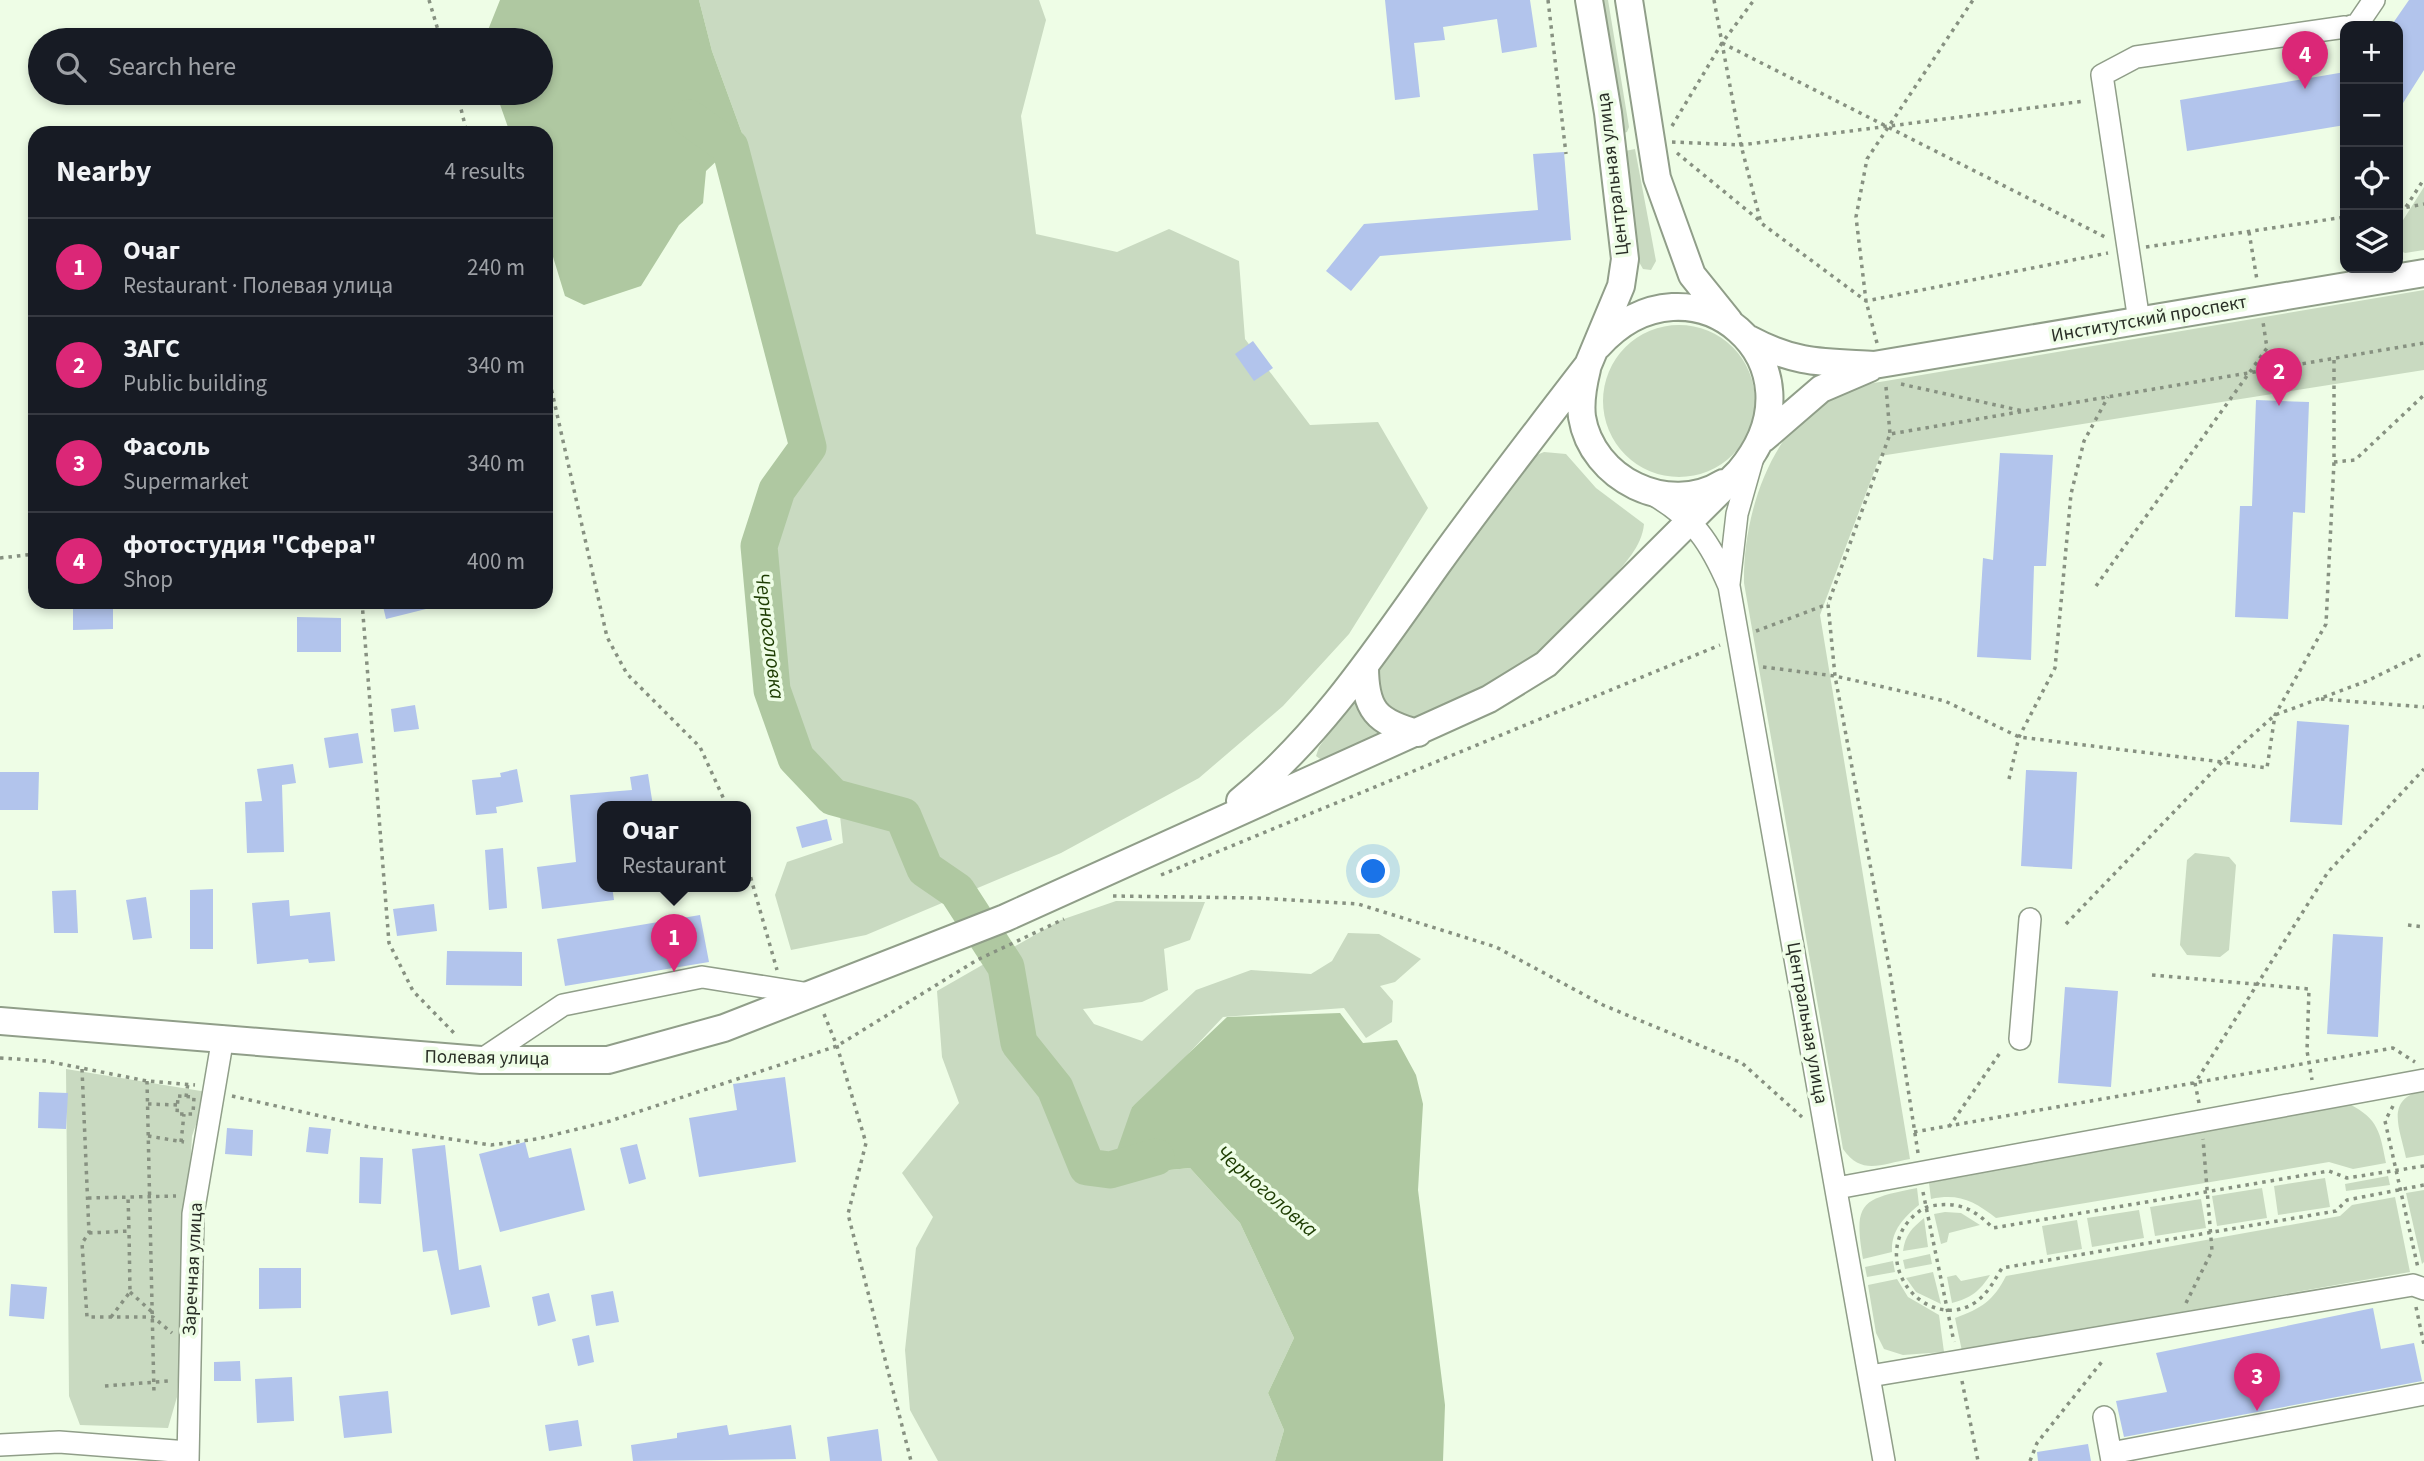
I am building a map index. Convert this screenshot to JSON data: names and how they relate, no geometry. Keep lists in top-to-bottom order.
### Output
{
  "streets": {
    "main road": ["Центральная улица", "Институтский проспект", "Полевая улица"],
    "street": ["Заречная улица"]
  },
  "crossings": [
    ["Полевая улица", "Заречная улица"]
  ],
  "water": ["Черноголовка"],
  "page": {
    "map_buttons": ["+", "−"],
    "search": "Search here",
    "pins": [
      "4",
      "2",
      "1",
      "3"
    ],
    "heading": ["Nearby", "4 results"],
    "list": [
      {
        "mark": "1",
        "name": "Очаг",
        "note": "Restaurant · Полевая улица",
        "value": "240 m"
      },
      {
        "mark": "2",
        "name": "ЗАГС",
        "note": "Public building",
        "value": "340 m"
      },
      {
        "mark": "3",
        "name": "Фасоль",
        "note": "Supermarket",
        "value": "340 m"
      },
      {
        "mark": "4",
        "name": "фотостудия \"Сфера\"",
        "note": "Shop",
        "value": "400 m"
      }
    ],
    "popup": ["Очаг", "Restaurant"]
  }
}
